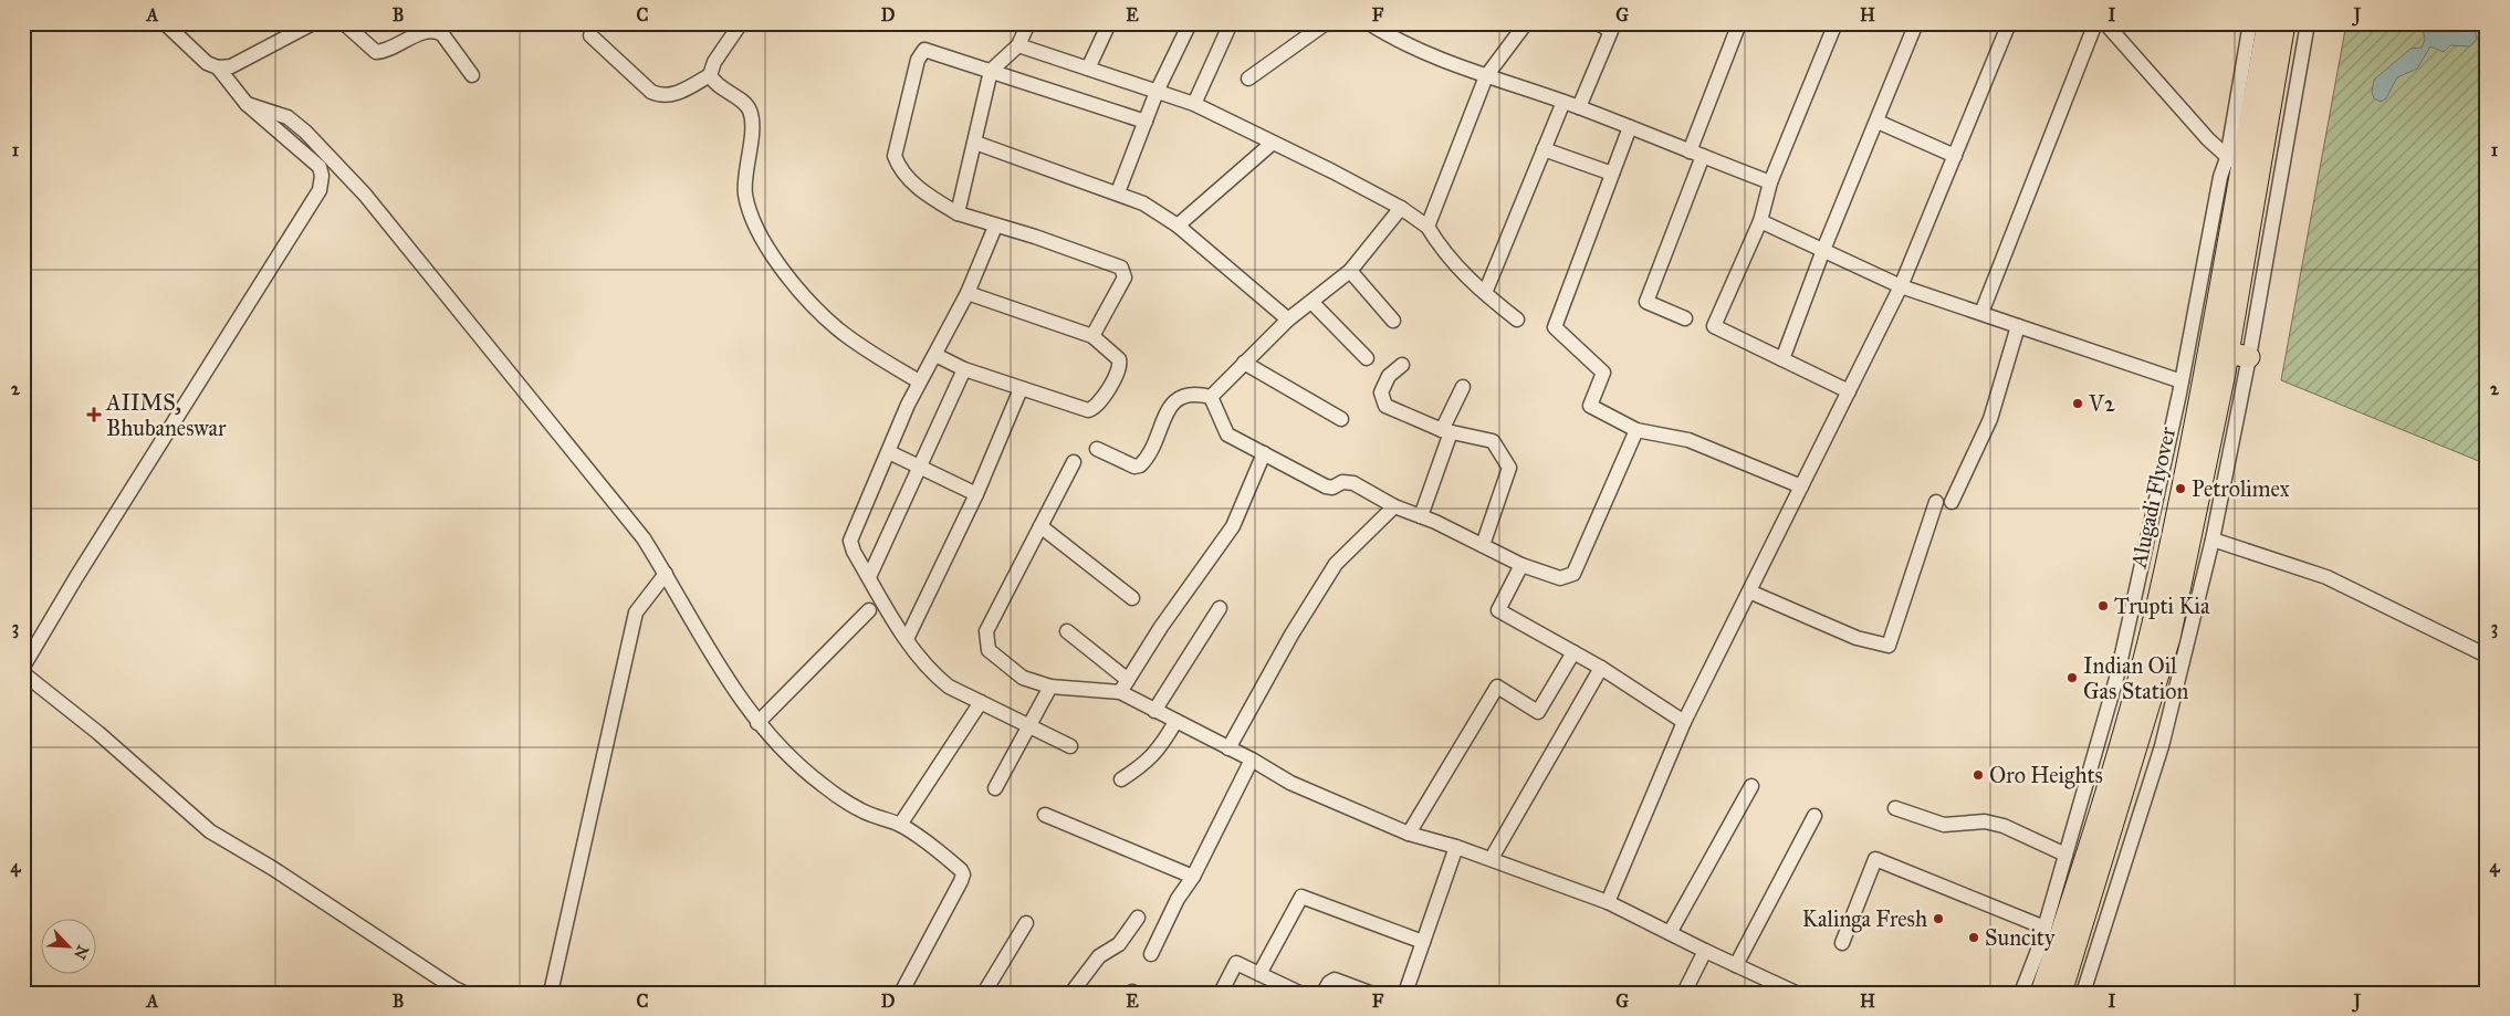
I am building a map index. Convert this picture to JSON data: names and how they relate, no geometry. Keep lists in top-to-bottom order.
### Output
{
  "streets": {
    "highway": ["Alugadi Flyover"]
  },
  "places": {
    "other": [
      "V2",
      "Petrolimex",
      "Trupti Kia",
      "Indian Oil Gas Station",
      "Oro Heights",
      "Kalinga Fresh",
      "Suncity"
    ],
    "health": ["AIIMS, Bhubaneswar"]
  },
  "north": "bottom right",
  "grid": {
    "columns": [
      "A",
      "B",
      "C",
      "D",
      "E",
      "F",
      "G",
      "H",
      "I",
      "J"
    ],
    "rows": [
      "1",
      "2",
      "3",
      "4"
    ]
  }
}
